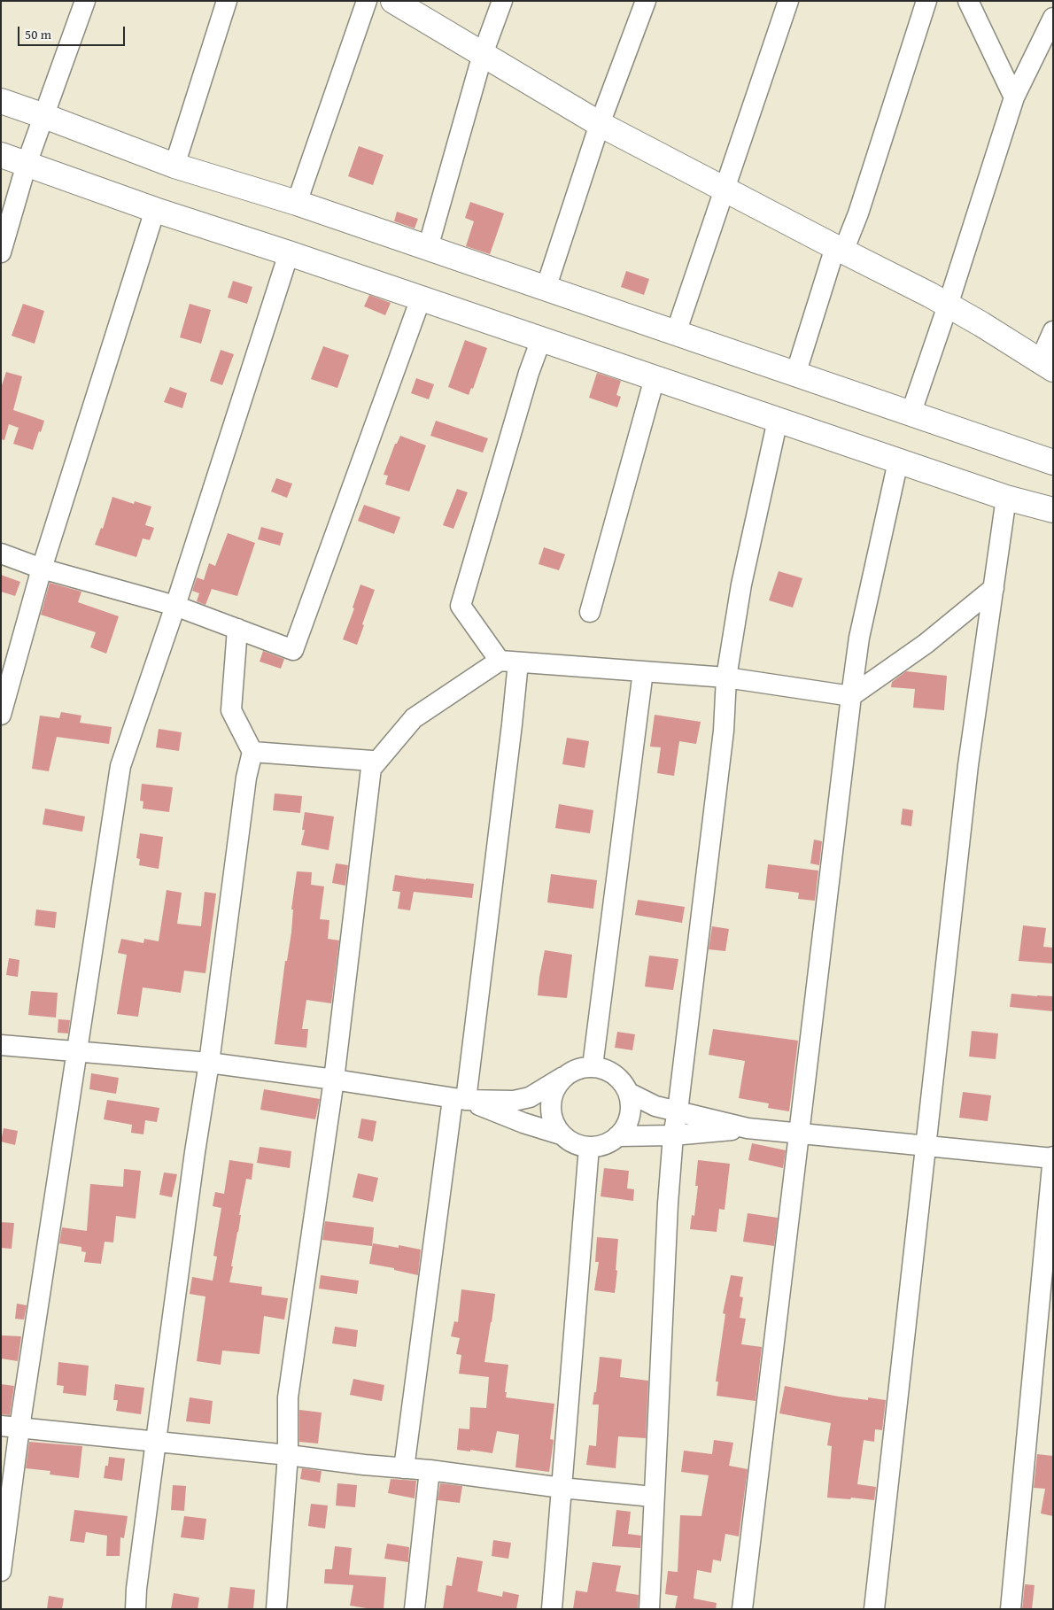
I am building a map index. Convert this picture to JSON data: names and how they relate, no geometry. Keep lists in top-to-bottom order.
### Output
{
  "scale_bar": "50 m"
}
